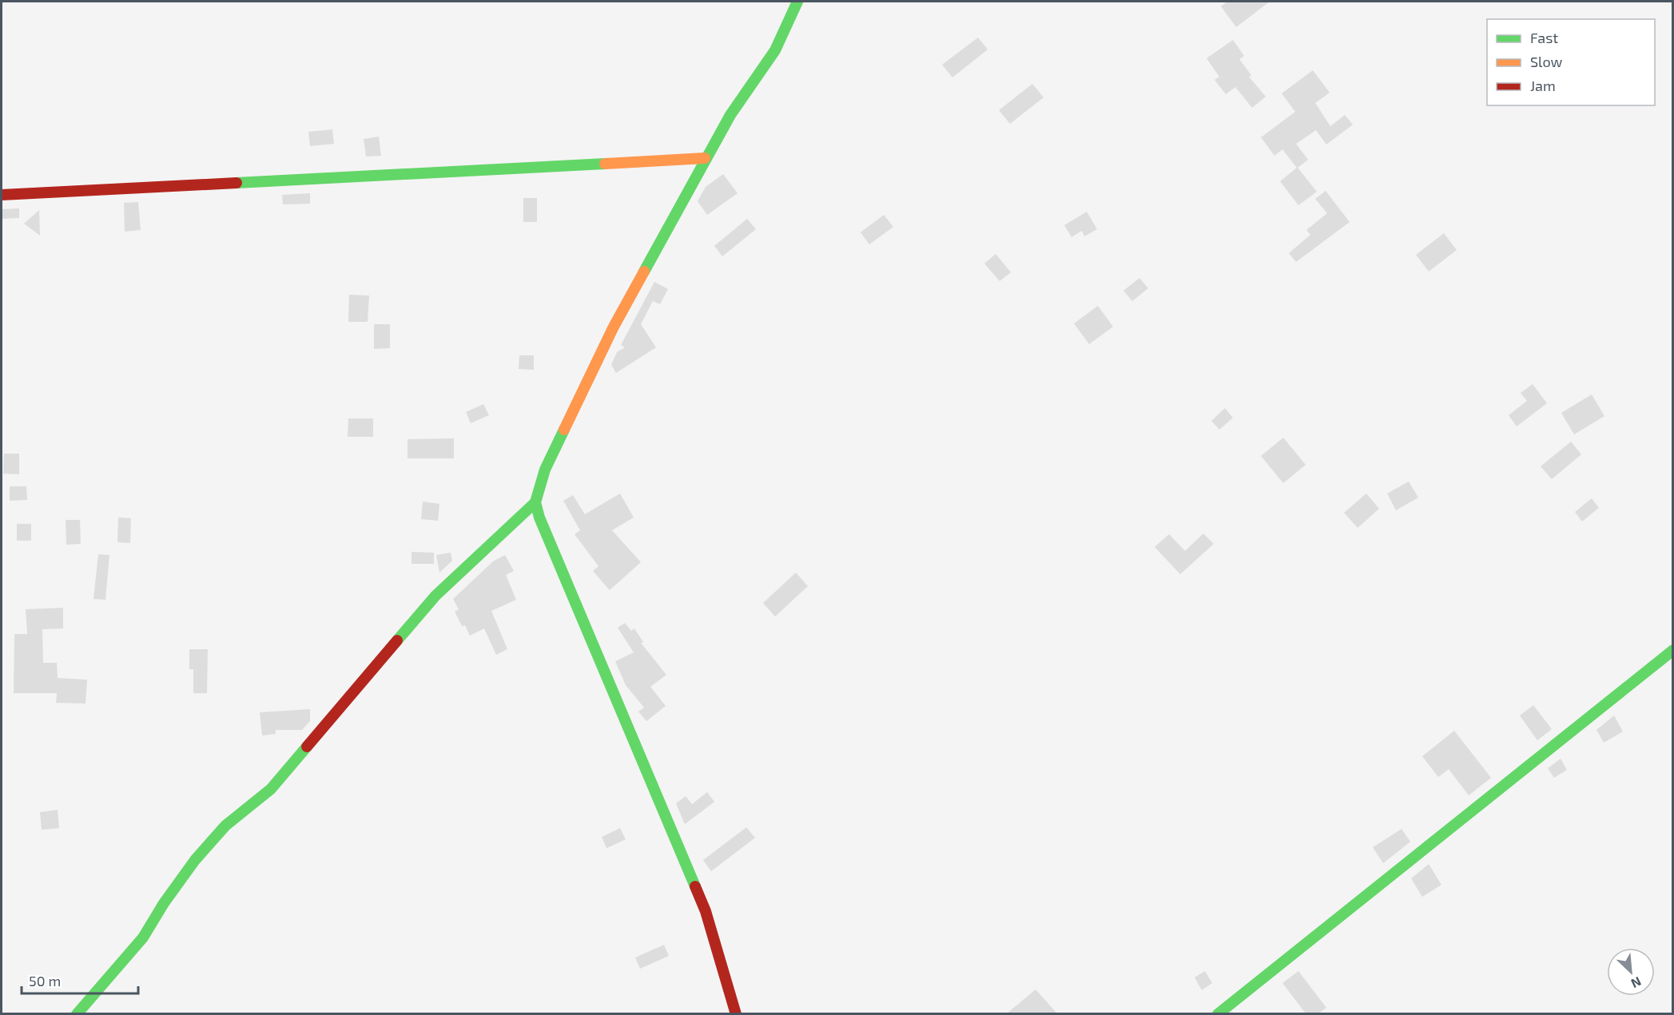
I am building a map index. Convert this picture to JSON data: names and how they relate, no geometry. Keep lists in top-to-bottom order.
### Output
{
  "legend": ["Fast", "Slow", "Jam"],
  "scale_bar": "50 m",
  "north": "bottom right"
}
